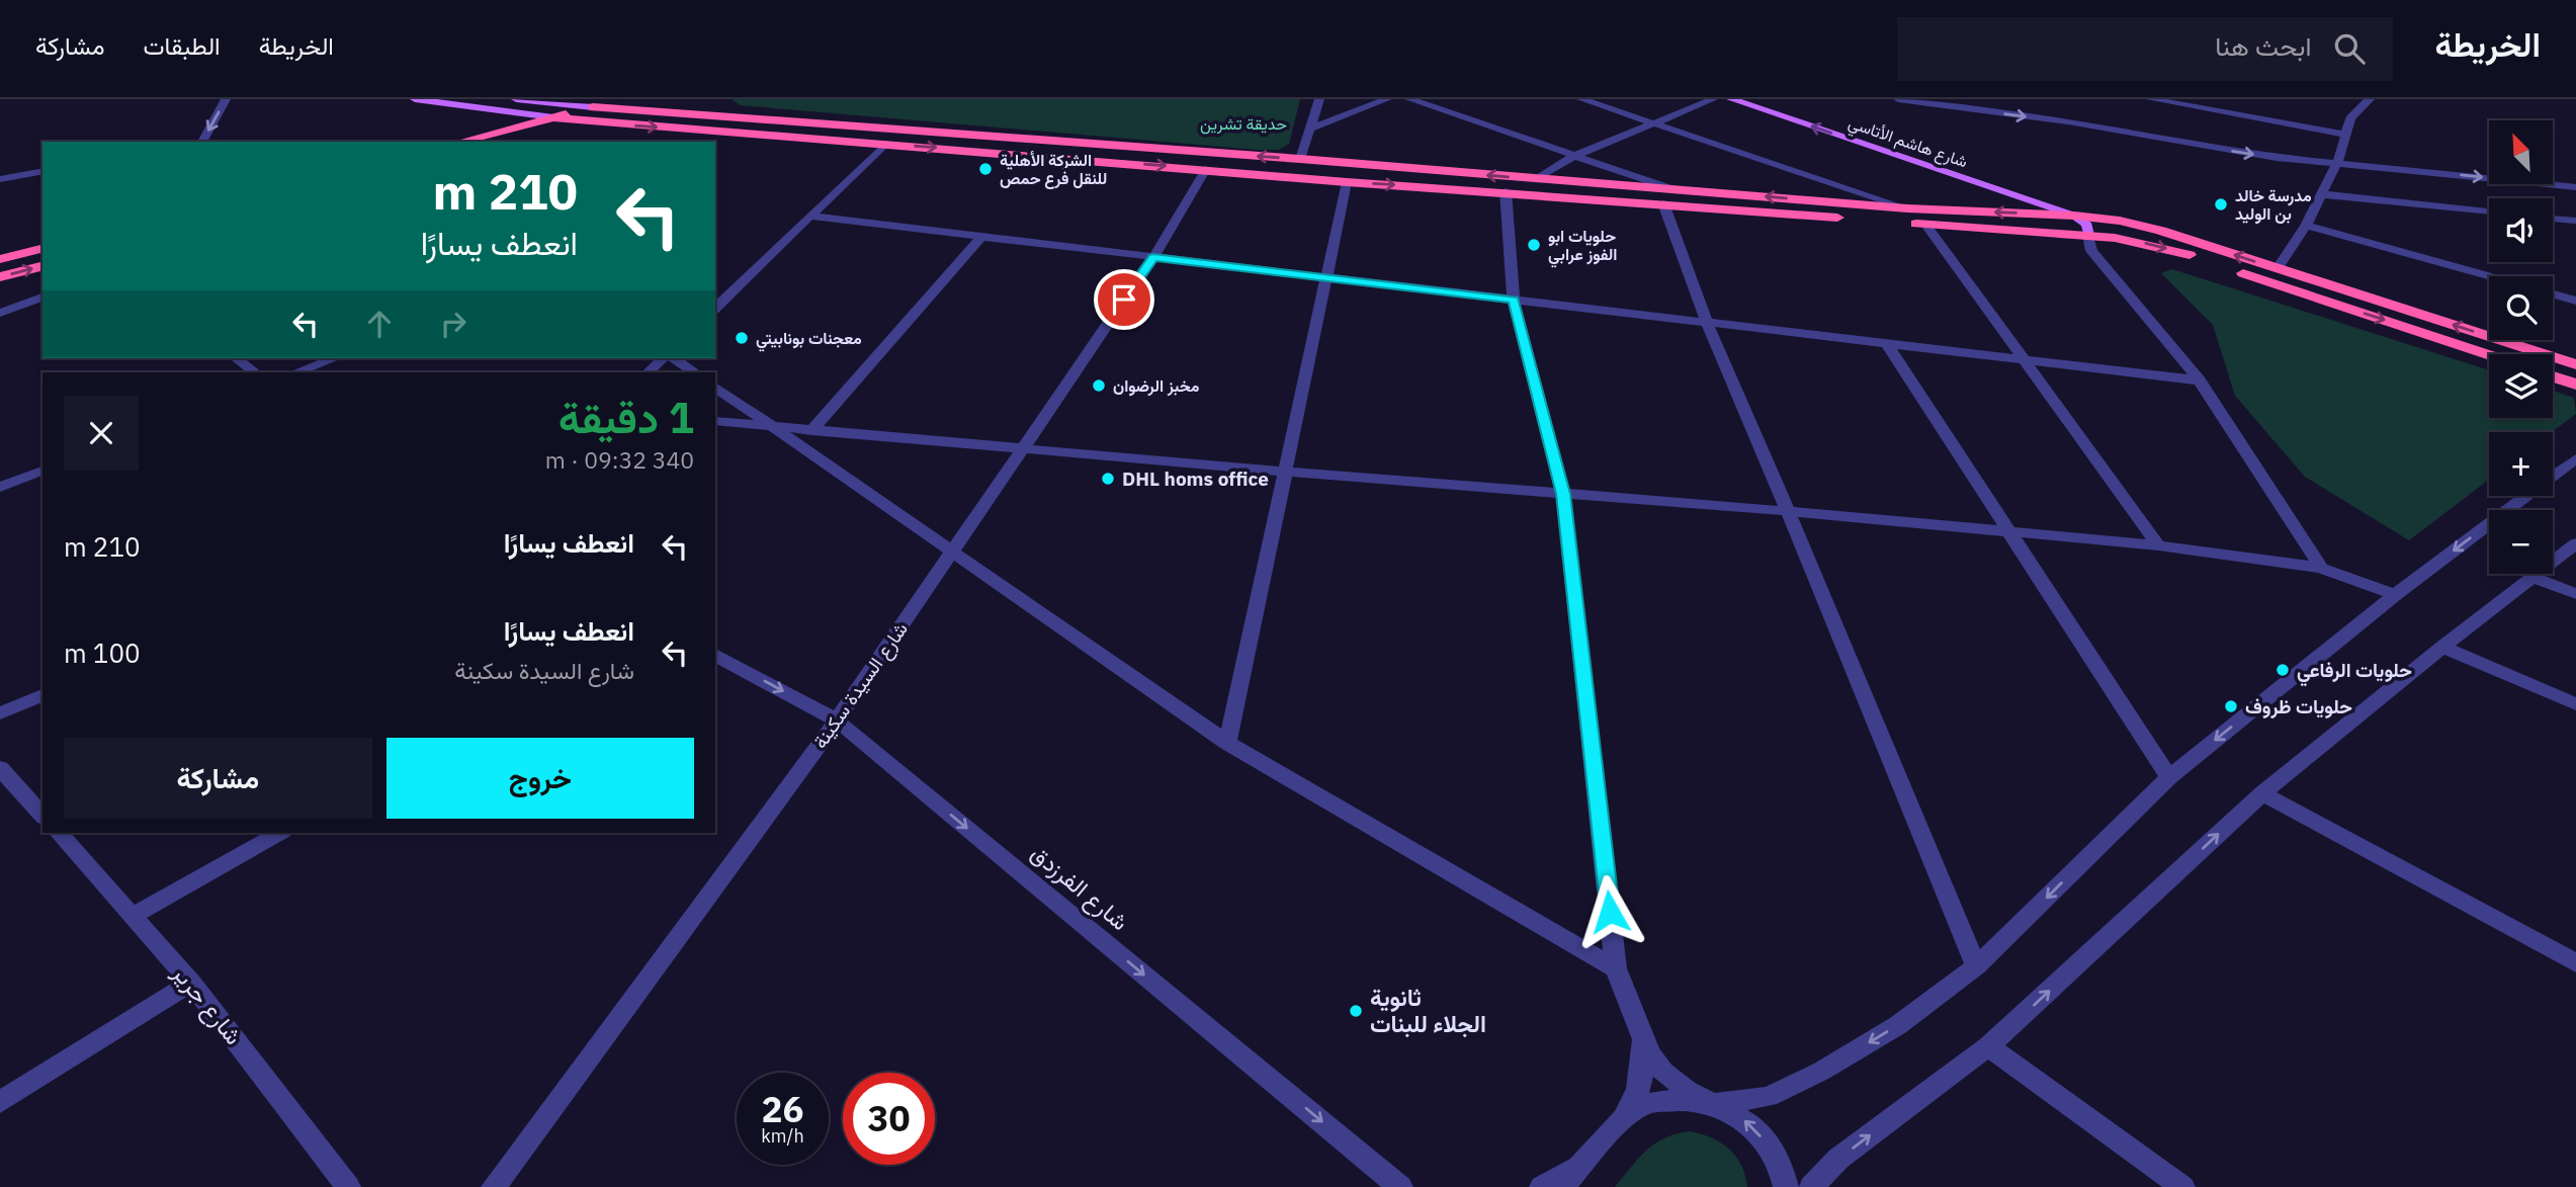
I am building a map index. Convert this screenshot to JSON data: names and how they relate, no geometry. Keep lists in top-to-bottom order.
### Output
{
  "streets": {
    "main road": ["شارع هاشم الأتاسي"],
    "street": ["شارع السيدة سكينة", "شارع الفرزدق", "شارع جرير"]
  },
  "crossings": [
    ["شارع السيدة سكينة", "شارع الفرزدق"]
  ],
  "one_way": ["شارع هاشم الأتاسي", "شارع الفرزدق"],
  "parks": ["حديقة تشرين"],
  "places": [
    "الشركة الأهلية للنقل فرع حمص",
    "مدرسة خالد بن الوليد",
    "حلويات ابو الفوز عرابي",
    "معجنات بونابيتي",
    "مخبز الرضوان",
    "DHL homs office",
    "حلويات الرفاعي",
    "حلويات ظروف",
    "ثانوية الجلاء للبنات"
  ],
  "north": "top left",
  "page": {
    "header": "الخريطة",
    "search": "ابحث هنا",
    "nav": ["الخريطة", "الطبقات", "مشاركة"],
    "map_buttons": ["+", "−"],
    "turn": ["210 m", "انعطف يسارًا"],
    "heading": ["1 دقيقة", "340 m · 09:32"],
    "list": [
      {
        "name": "انعطف يسارًا",
        "value": "210 m"
      },
      {
        "name": "انعطف يسارًا",
        "note": "شارع السيدة سكينة",
        "value": "100 m"
      }
    ],
    "buttons": ["خروج", "مشاركة"],
    "speed": "26 km/h",
    "limit": "30"
  }
}
